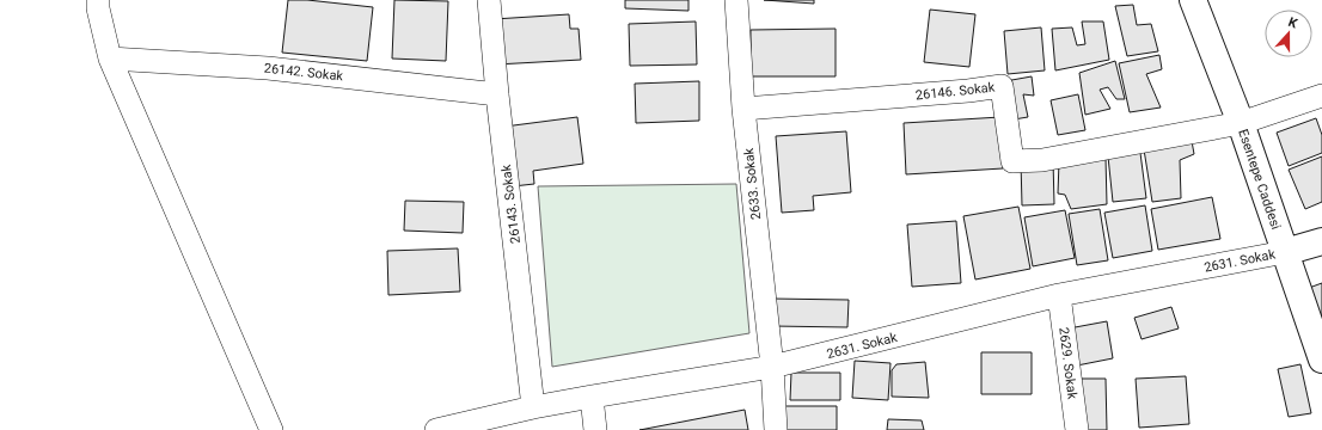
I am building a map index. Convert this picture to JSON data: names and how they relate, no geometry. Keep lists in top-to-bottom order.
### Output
{
  "streets": {
    "street": [
      "26142. Sokak",
      "26146. Sokak",
      "Esentepe Caddesi",
      "2633. Sokak",
      "26143. Sokak",
      "2631. Sokak",
      "2629. Sokak"
    ]
  },
  "crossings": [
    ["26142. Sokak", "26143. Sokak"],
    ["26146. Sokak", "Esentepe Caddesi"],
    ["26146. Sokak", "2633. Sokak"],
    ["Esentepe Caddesi", "2631. Sokak"],
    ["2633. Sokak", "2631. Sokak"],
    ["26143. Sokak", "2631. Sokak"],
    ["2631. Sokak", "2629. Sokak"]
  ],
  "north": "top"
}
